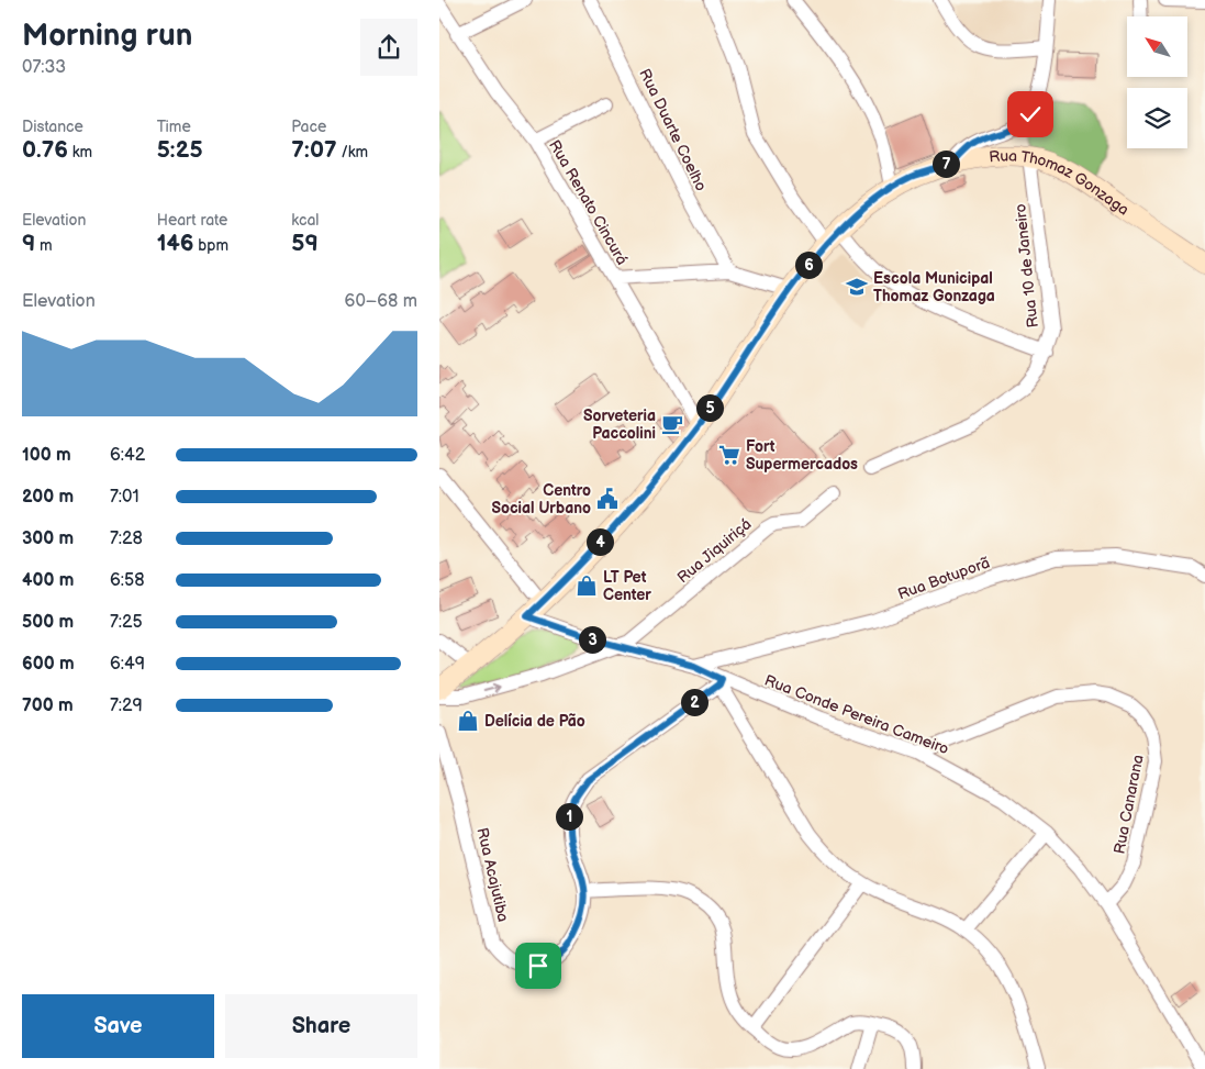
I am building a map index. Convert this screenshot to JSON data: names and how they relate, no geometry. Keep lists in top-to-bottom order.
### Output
{
  "streets": {
    "main road": ["Rua Thomaz Gonzaga"],
    "street": [
      "Rua Duarte Coelho",
      "Rua Renato Cincurá",
      "Rua 10 de Janeiro",
      "Rua Jiquiriçá",
      "Rua Botuporã",
      "Rua Conde Pereira Cameiro",
      "Rua Canarana",
      "Rua Acajutiba"
    ]
  },
  "crossings": [
    ["Rua Thomaz Gonzaga", "Rua Renato Cincurá"],
    ["Rua Thomaz Gonzaga", "Rua 10 de Janeiro"],
    ["Rua Thomaz Gonzaga", "Rua Conde Pereira Cameiro"],
    ["Rua Jiquiriçá", "Rua Conde Pereira Cameiro"],
    ["Rua Botuporã", "Rua Conde Pereira Cameiro"],
    ["Rua Conde Pereira Cameiro", "Rua Canarana"]
  ],
  "one_way": ["Rua Jiquiriçá"],
  "places": {
    "school or university": ["Escola Municipal Thomaz Gonzaga"],
    "cafe": ["Sorveteria Paccolini"],
    "supermarket": ["Fort Supermercados"],
    "public building": ["Centro Social Urbano"],
    "shop": ["LT Pet Center", "Delícia de Pão"]
  },
  "north": "top left",
  "page": {
    "heading": ["Morning run", "07:33"],
    "stats": [
      ["Distance", "0.76 km"],
      ["Time", "5:25"],
      ["Pace", "7:07 /km"],
      ["Elevation", "9 m"],
      ["Heart rate", "146 bpm"],
      ["kcal", "59"]
    ],
    "pins": [
      "7",
      "6",
      "5",
      "4",
      "3",
      "2",
      "1"
    ],
    "chart": ["Elevation", "60–68 m"],
    "list": [
      {
        "name": "100 m",
        "note": "6:42"
      },
      {
        "name": "200 m",
        "note": "7:01"
      },
      {
        "name": "300 m",
        "note": "7:28"
      },
      {
        "name": "400 m",
        "note": "6:58"
      },
      {
        "name": "500 m",
        "note": "7:25"
      },
      {
        "name": "600 m",
        "note": "6:49"
      },
      {
        "name": "700 m",
        "note": "7:29"
      }
    ],
    "buttons": ["Save", "Share"]
  }
}
